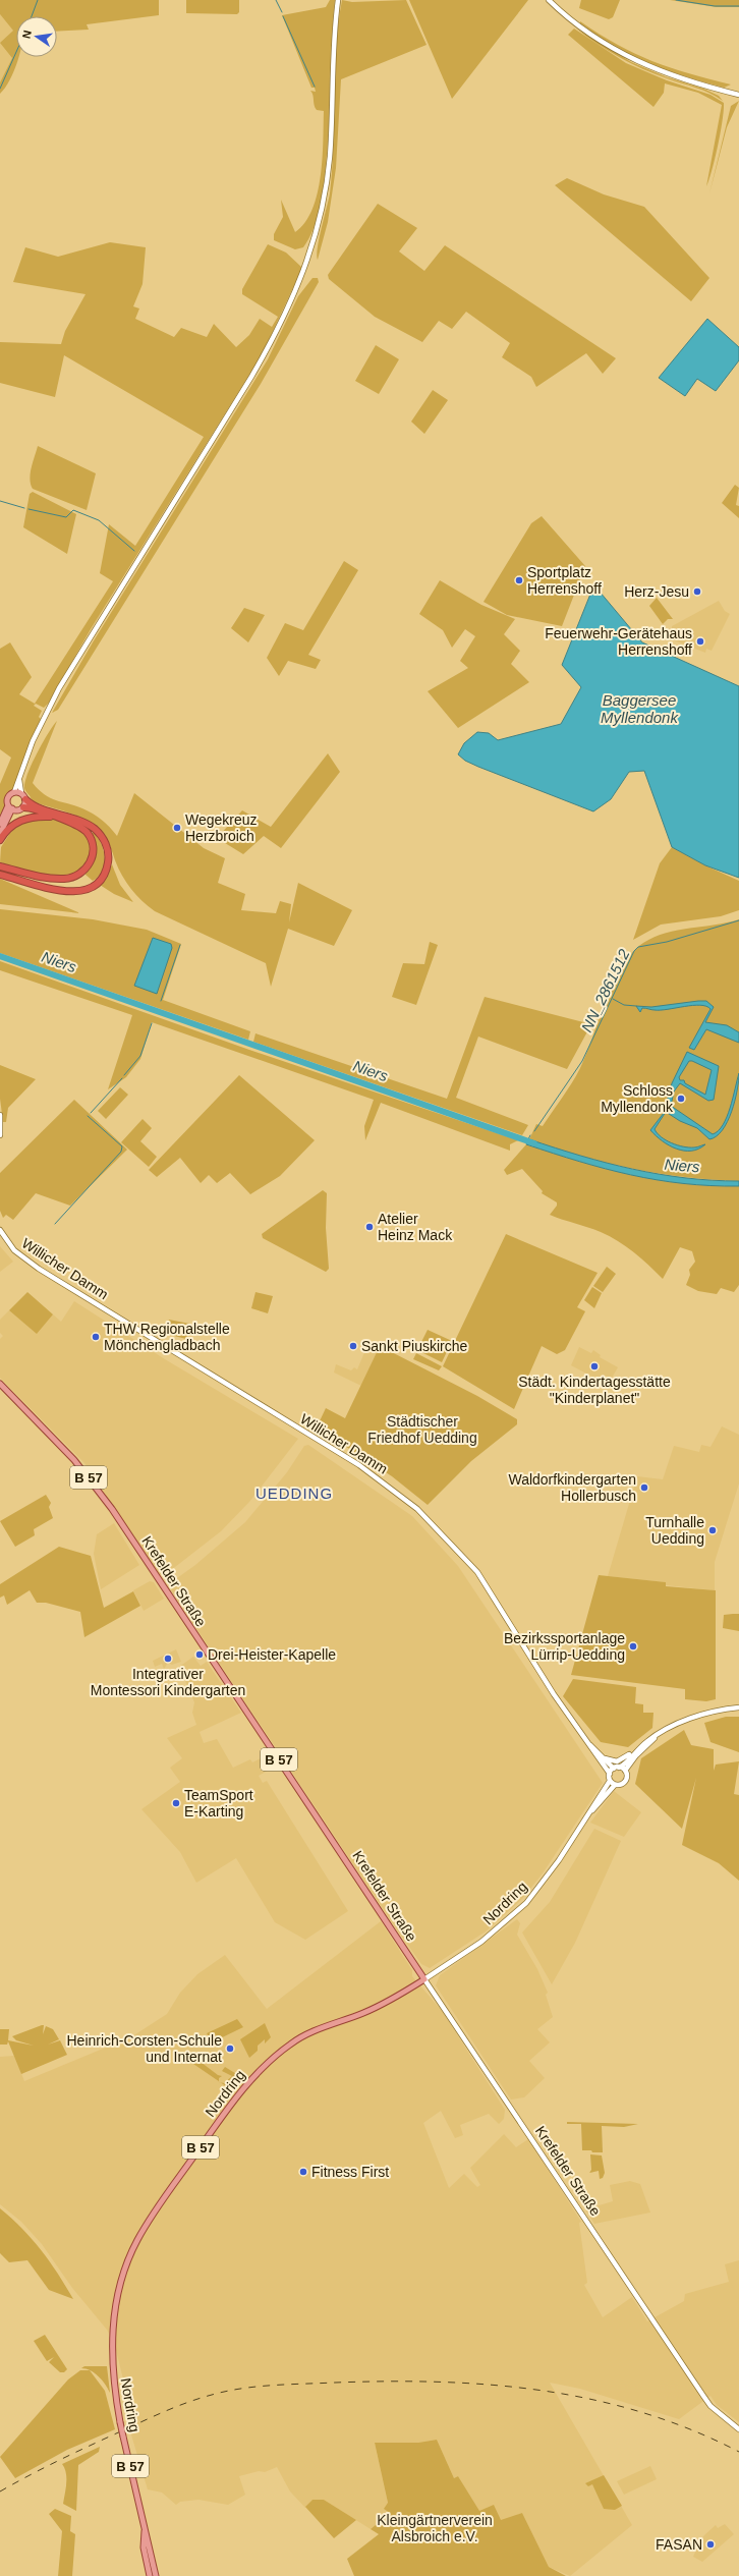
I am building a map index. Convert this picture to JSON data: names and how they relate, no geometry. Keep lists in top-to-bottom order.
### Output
{
  "streets": {
    "main road": [
      "Willicher Damm",
      "B 57",
      "Krefelder Straße",
      "Nordring"
    ]
  },
  "crossings": [
    ["Willicher Damm", "Nordring"],
    ["Krefelder Straße", "Nordring"]
  ],
  "districts": ["UEDDING"],
  "water": ["Baggersee Myllendonk", "Niers", "NN_2861512"],
  "parks": ["Städtischer Friedhof Uedding", "Kleingärtnerverein Alsbroich e.V."],
  "places": [
    "Sportplatz Herrenshoff",
    "Herz-Jesu",
    "Feuerwehr-Gerätehaus Herrenshoff",
    "Wegekreuz Herzbroich",
    "Schloss Myllendonk",
    "Atelier Heinz Mack",
    "THW Regionalstelle Mönchengladbach",
    "Sankt Piuskirche",
    "Städt. Kindertagesstätte \"Kinderplanet\"",
    "Waldorfkindergarten Hollerbusch",
    "Turnhalle Uedding",
    "Bezirkssportanlage Lürrip-Uedding",
    "Drei-Heister-Kapelle",
    "Integrativer Montessori Kindergarten",
    "TeamSport E-Karting",
    "Heinrich-Corsten-Schule und Internat",
    "Fitness First",
    "FASAN"
  ],
  "north": "left"
}
